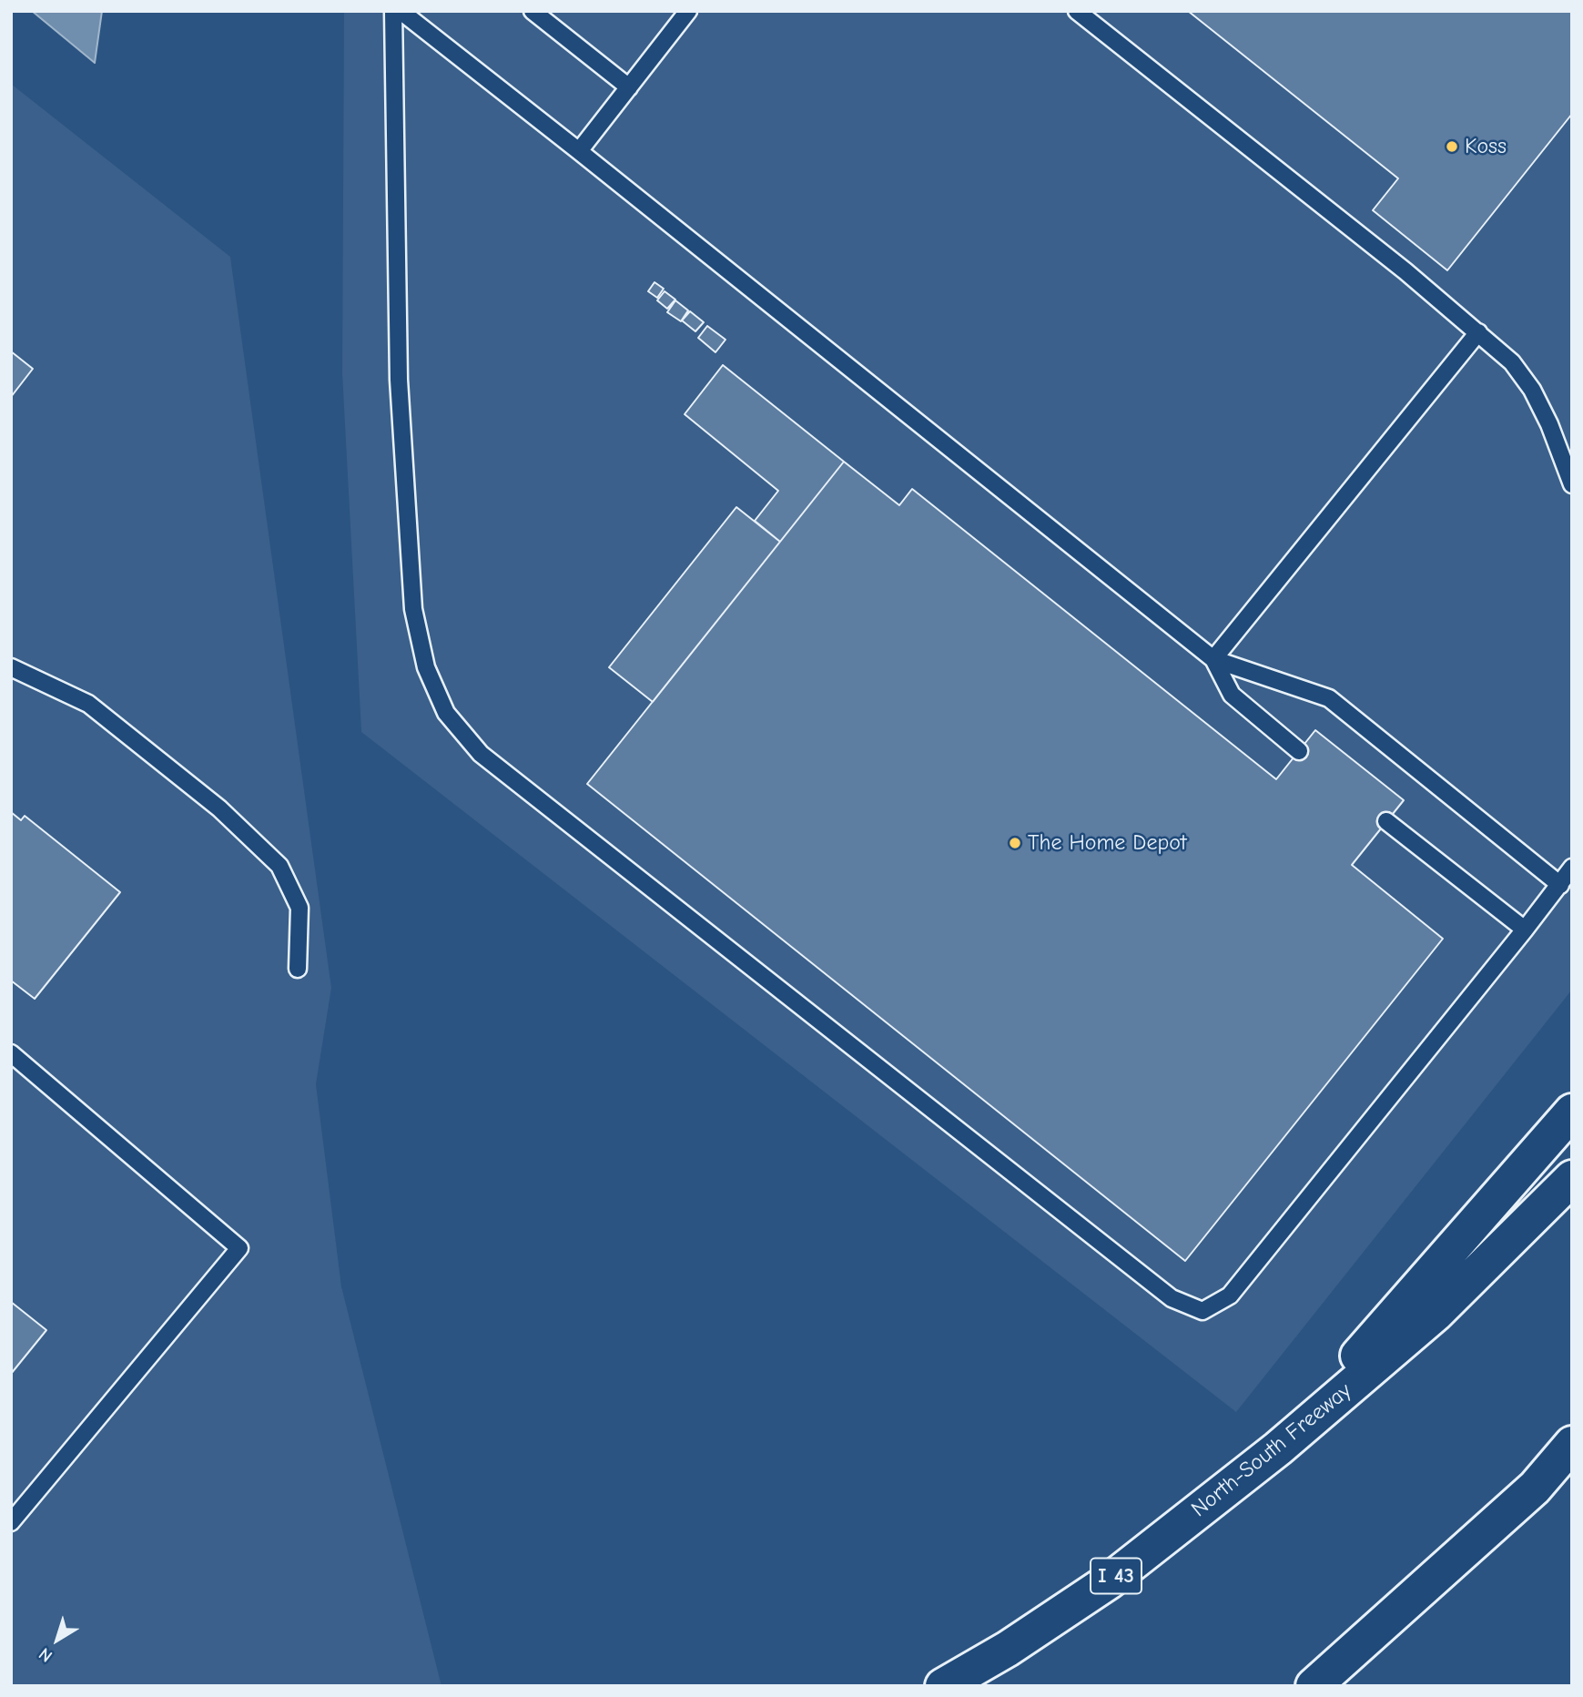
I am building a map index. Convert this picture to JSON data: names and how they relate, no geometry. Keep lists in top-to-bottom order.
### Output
{
  "streets": {
    "highway": ["North-South Freeway", "I 43"]
  },
  "places": ["Koss", "The Home Depot"],
  "north": "bottom left"
}
